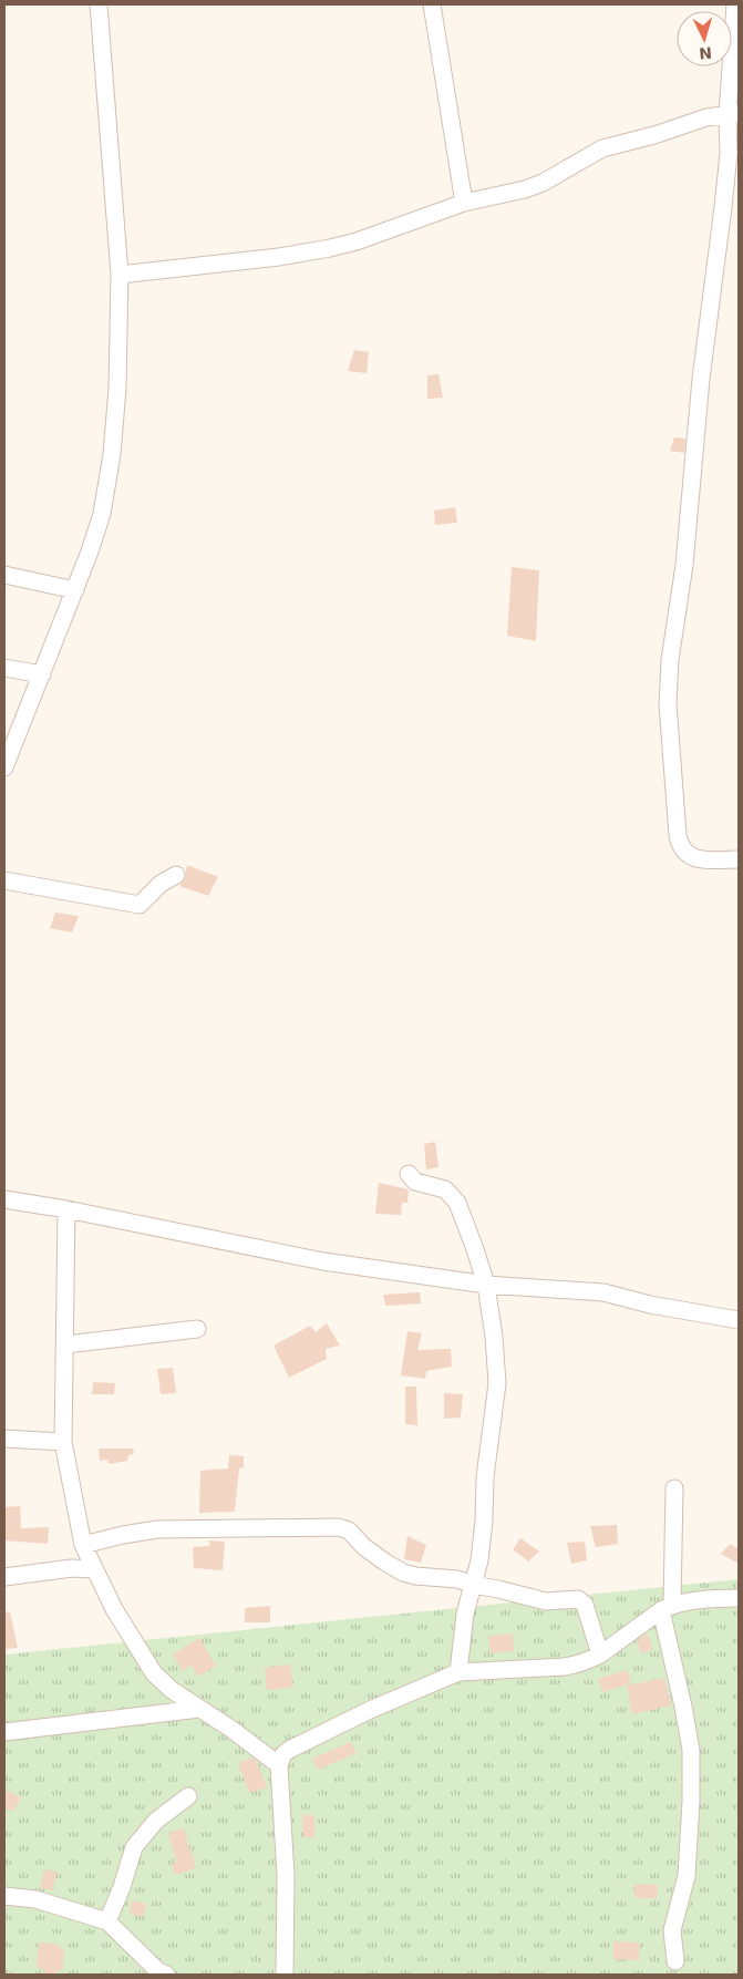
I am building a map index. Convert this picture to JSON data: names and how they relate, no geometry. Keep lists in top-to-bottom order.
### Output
{
  "north": "bottom"
}
